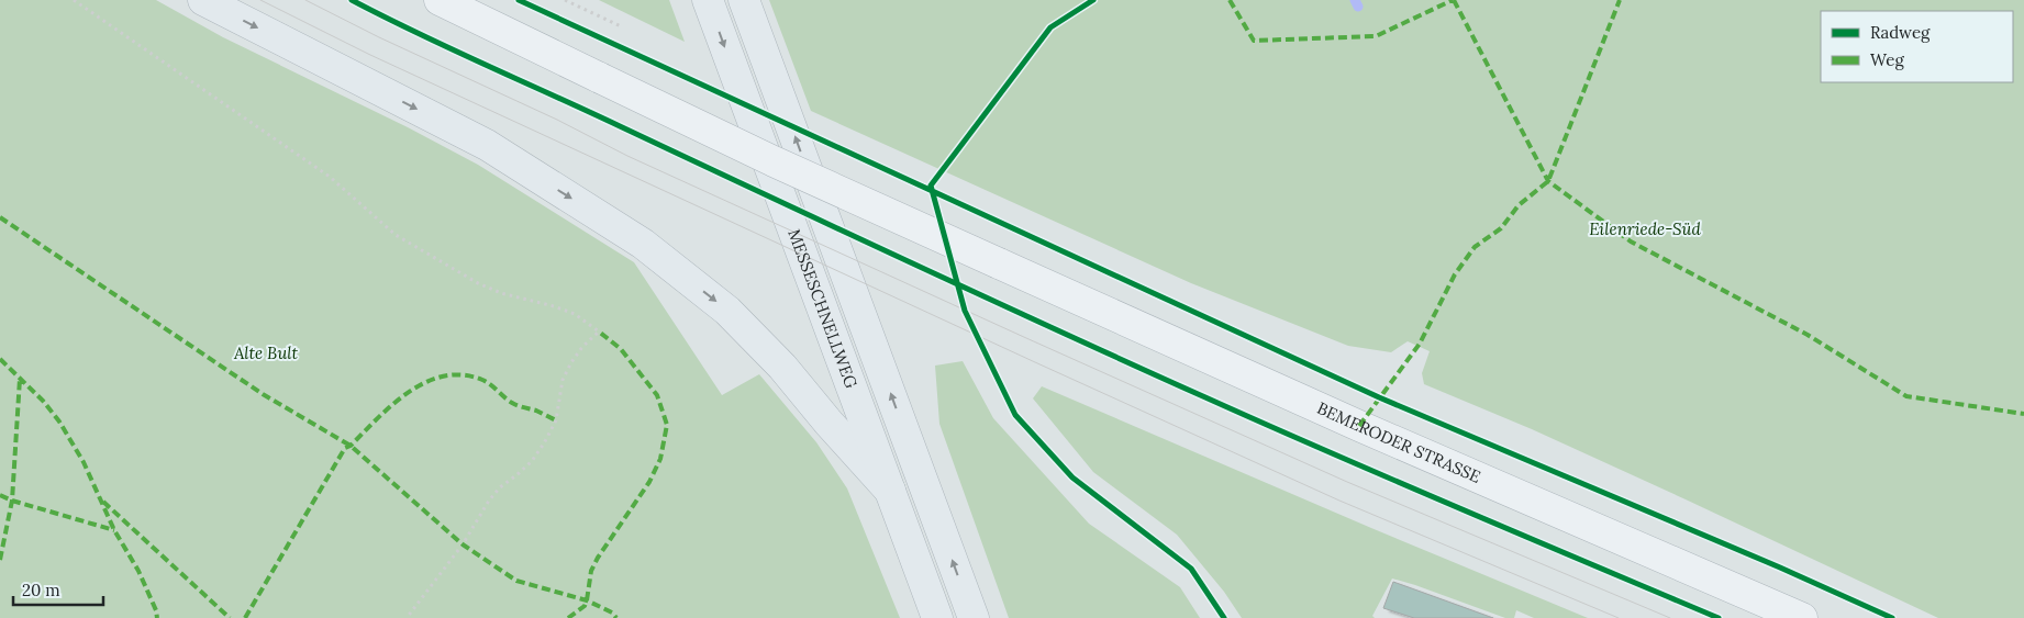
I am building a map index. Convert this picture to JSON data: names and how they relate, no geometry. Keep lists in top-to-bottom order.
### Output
{
  "streets": {
    "highway": ["MESSESCHNELLWEG"],
    "main road": ["BEMERODER STRASSE"]
  },
  "parks": ["Eilenriede-Süd", "Alte Bult"],
  "legend": ["Radweg", "Weg"],
  "scale_bar": "20 m"
}
